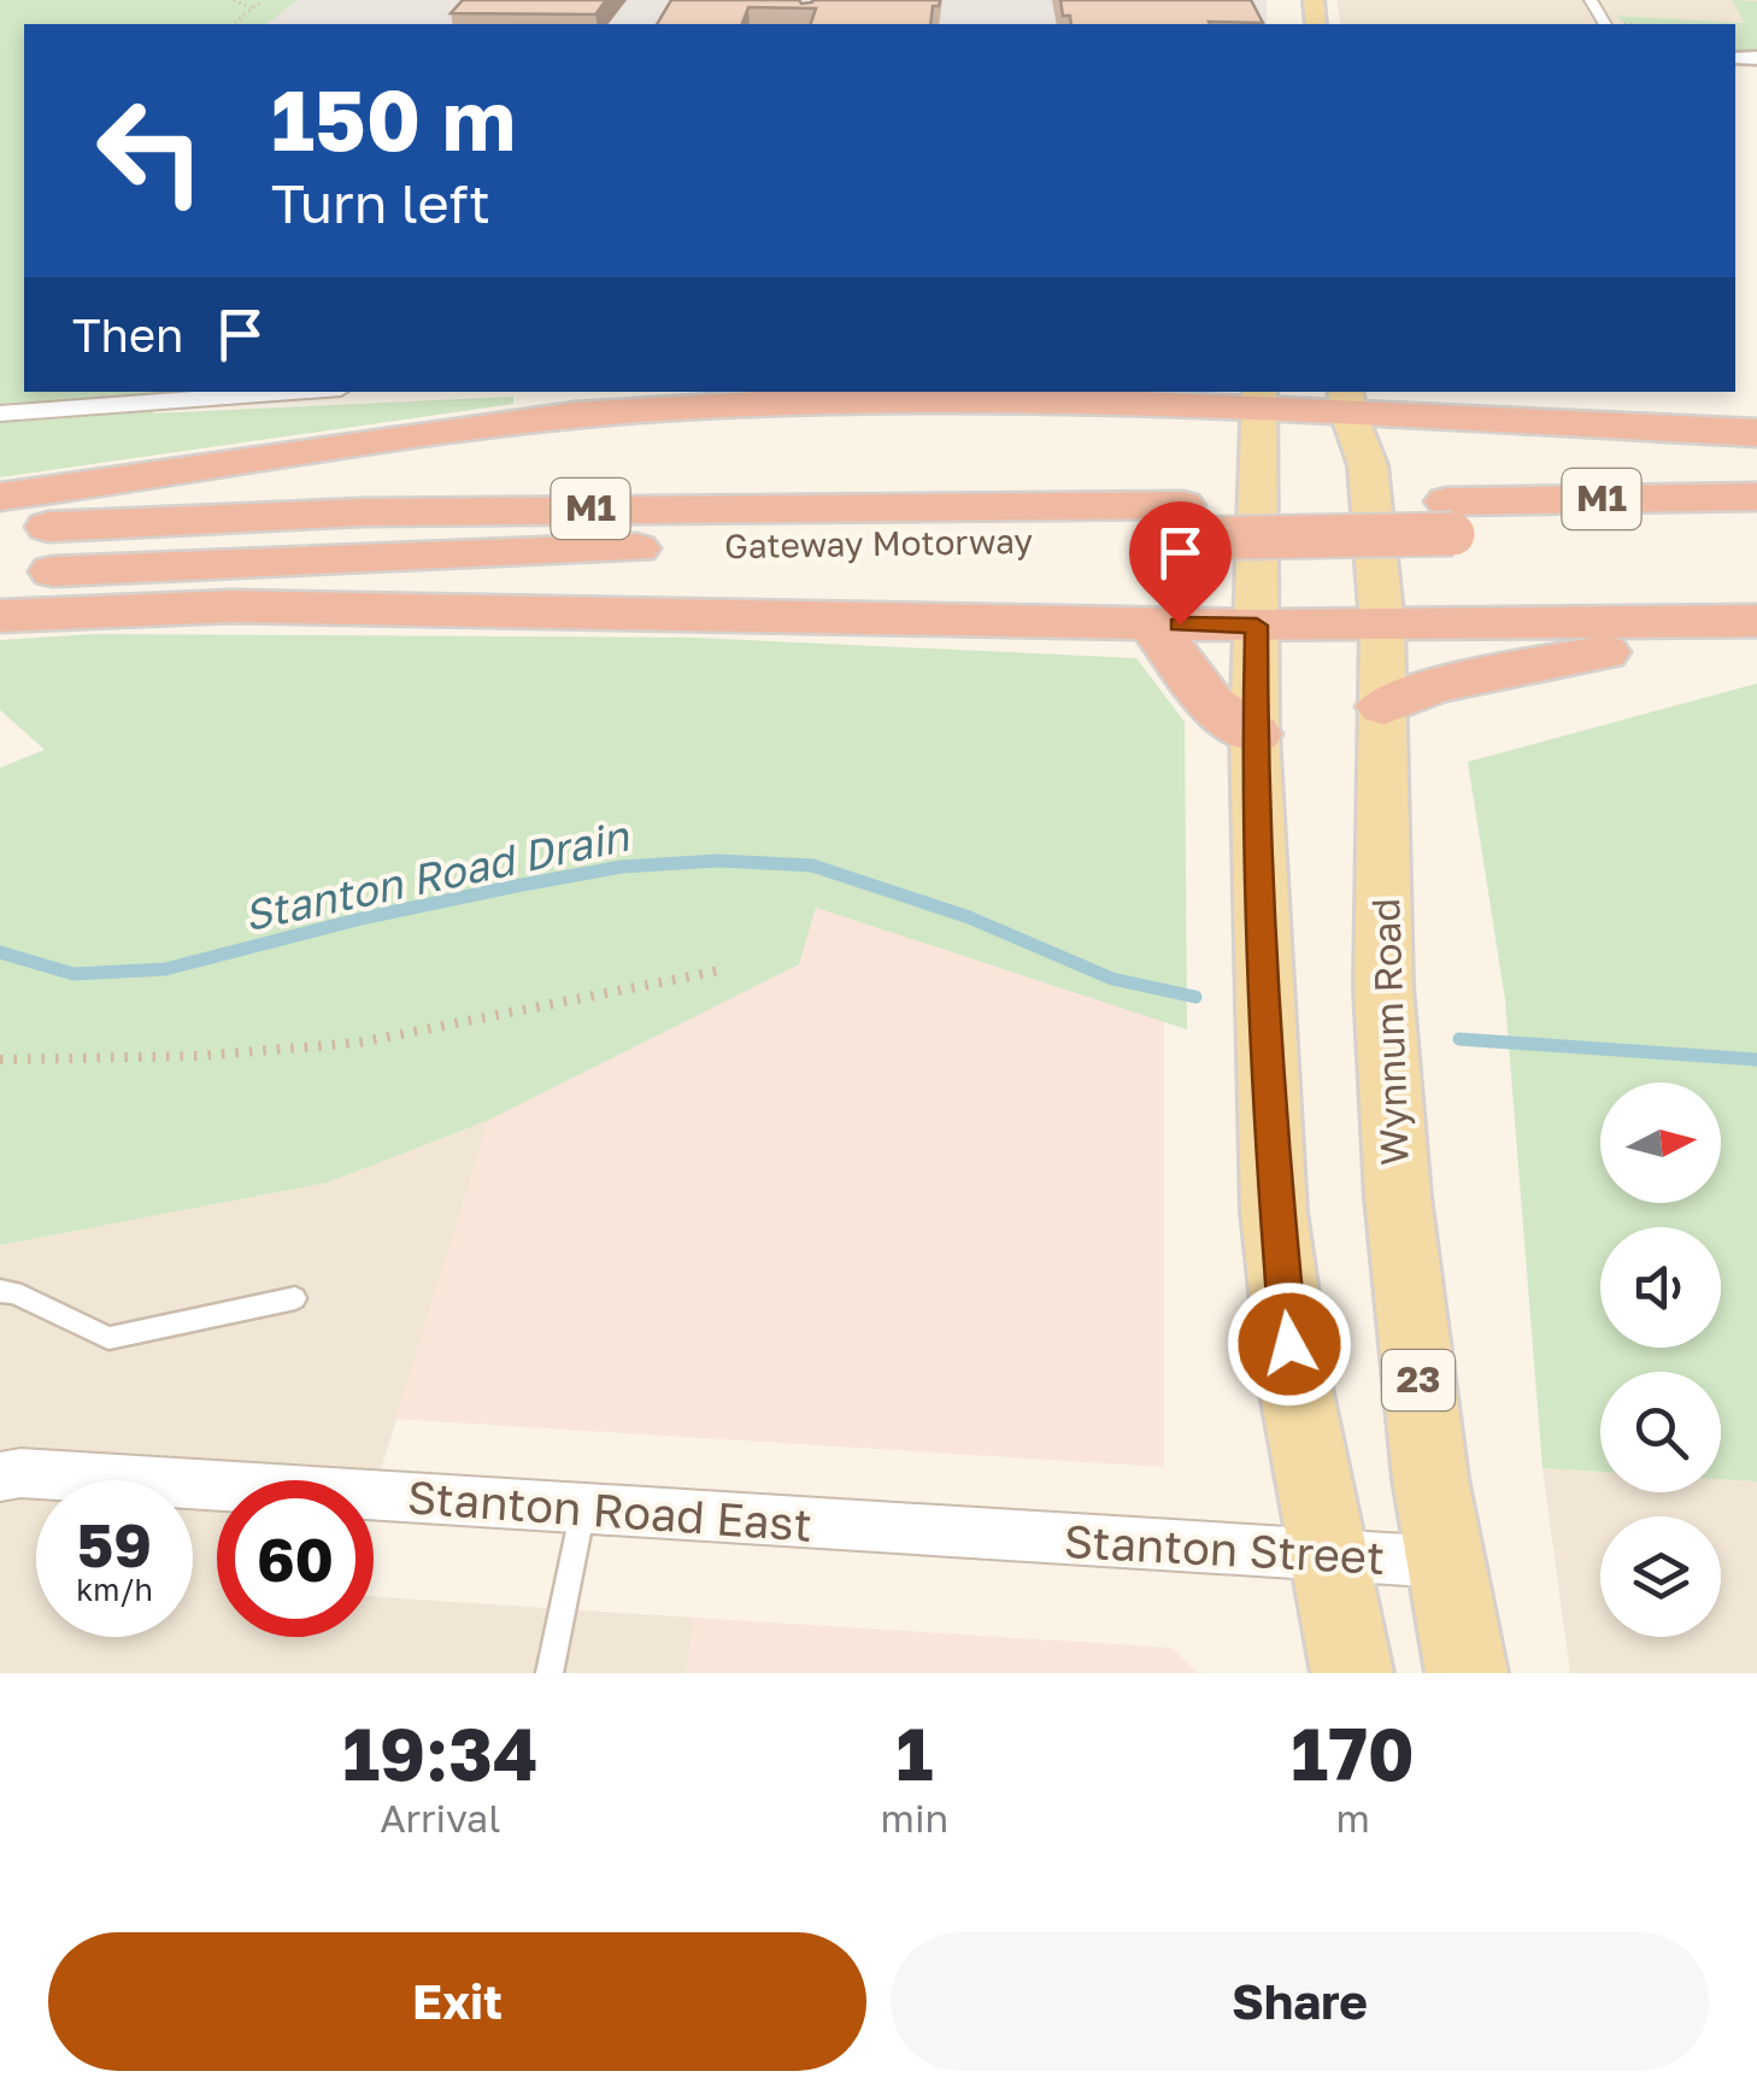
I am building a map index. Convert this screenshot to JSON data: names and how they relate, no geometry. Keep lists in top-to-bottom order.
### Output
{
  "streets": {
    "highway": ["M1", "Gateway Motorway"],
    "main road": ["Wynnum Road", "23"],
    "street": ["Stanton Road East", "Stanton Street"]
  },
  "crossings": [
    ["Wynnum Road", "Stanton Street"],
    ["Stanton Road East", "Stanton Street"]
  ],
  "water": ["Stanton Road Drain"],
  "north": "right",
  "page": {
    "turn": ["150 m", "Turn left"],
    "then": "Then",
    "speed": "59 km/h",
    "limit": "60",
    "eta": [
      "19:34",
      "Arrival",
      "1",
      "min",
      "170",
      "m"
    ],
    "buttons": ["Exit", "Share"]
  }
}
